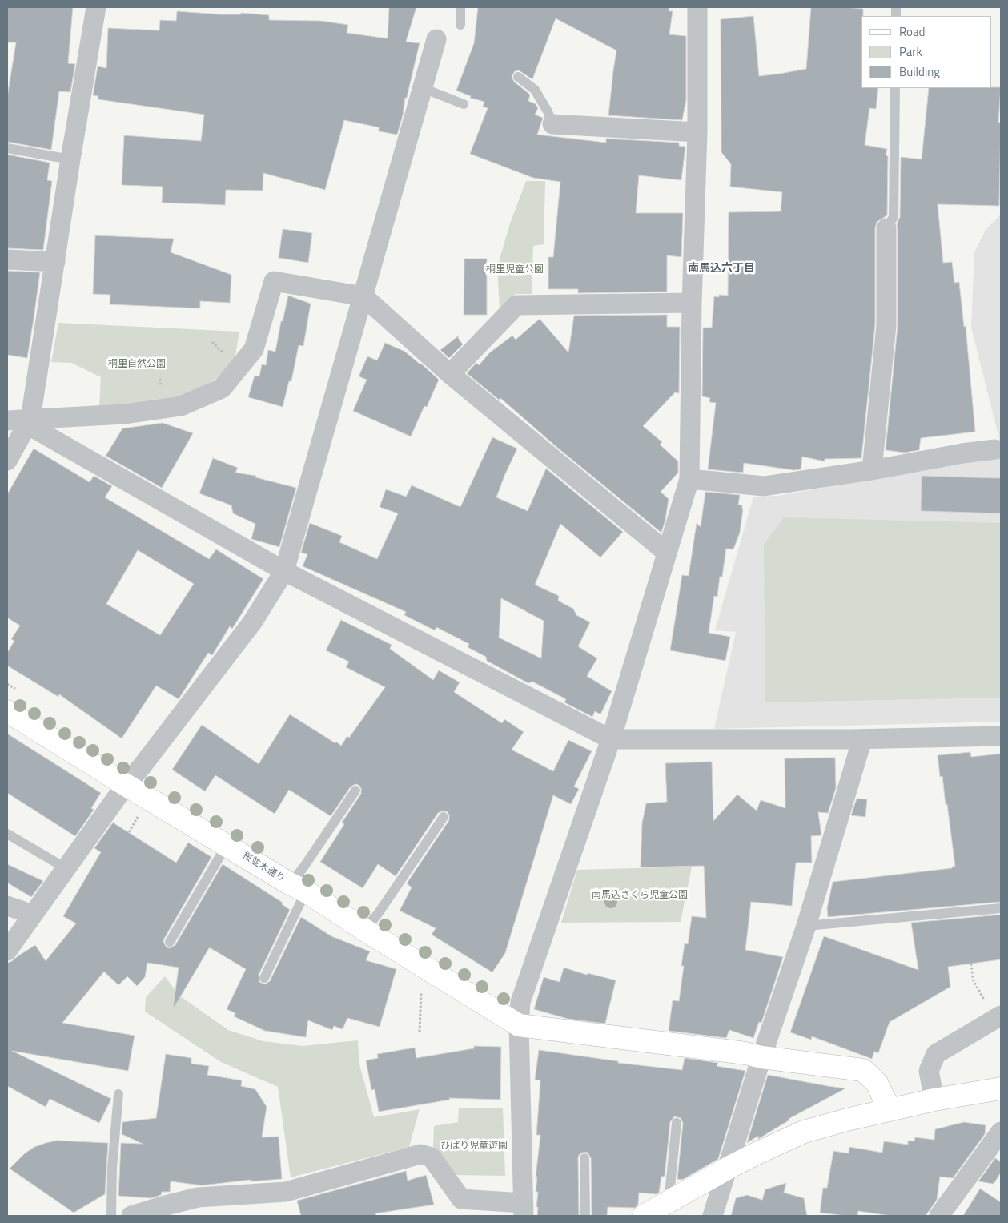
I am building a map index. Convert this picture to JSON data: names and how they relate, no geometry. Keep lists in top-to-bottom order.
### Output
{
  "streets": {
    "street": ["桜並木通り"]
  },
  "districts": ["南馬込六丁目"],
  "parks": [
    "桐里児童公園",
    "桐里自然公園",
    "南馬込さくら児童公園",
    "ひばり児童遊園"
  ],
  "legend": ["Road", "Park", "Building"]
}
